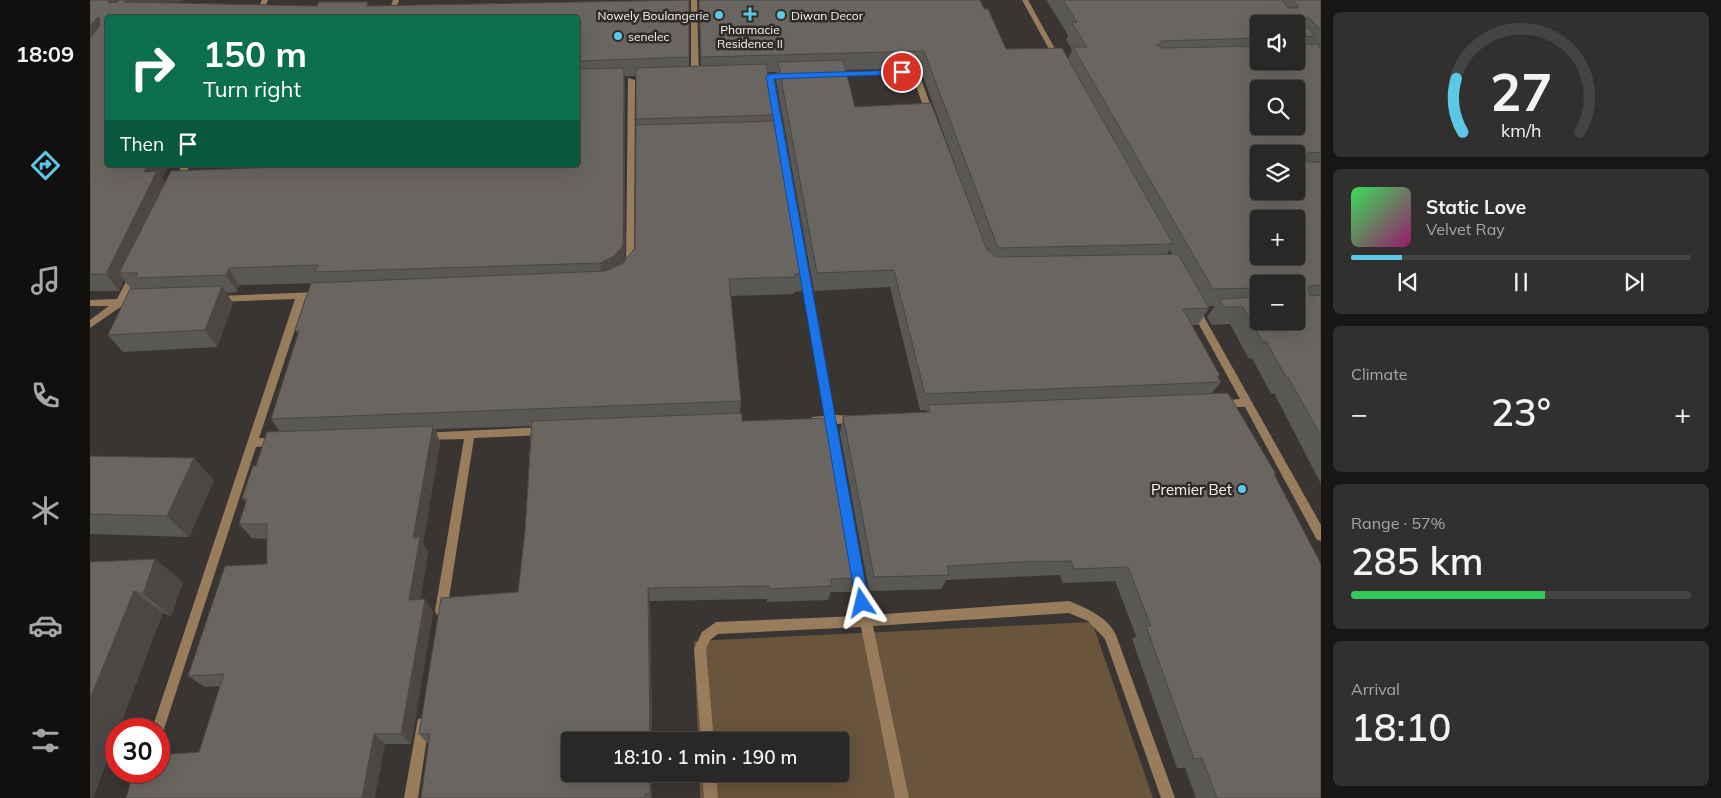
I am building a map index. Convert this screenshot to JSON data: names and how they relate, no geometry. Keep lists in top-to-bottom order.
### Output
{
  "places": {
    "health": ["Pharmacie Residence II"],
    "other": [
      "Nowely Boulangerie",
      "Diwan Decor",
      "senelec",
      "Premier Bet"
    ]
  },
  "page": {
    "tabs": "18:09",
    "map_buttons": ["+", "−"],
    "turn": ["150 m", "Turn right"],
    "then": "Then",
    "song": ["Static Love", "Velvet Ray"],
    "tile": [
      "Climate",
      ["Range · 57%", "285 km"],
      ["Arrival", "18:10"]
    ],
    "heat": ["−", "23°", "+"],
    "limit": "30",
    "trip": "18:10 · 1 min · 190 m",
    "gauge": ["27", "km/h"]
  }
}
